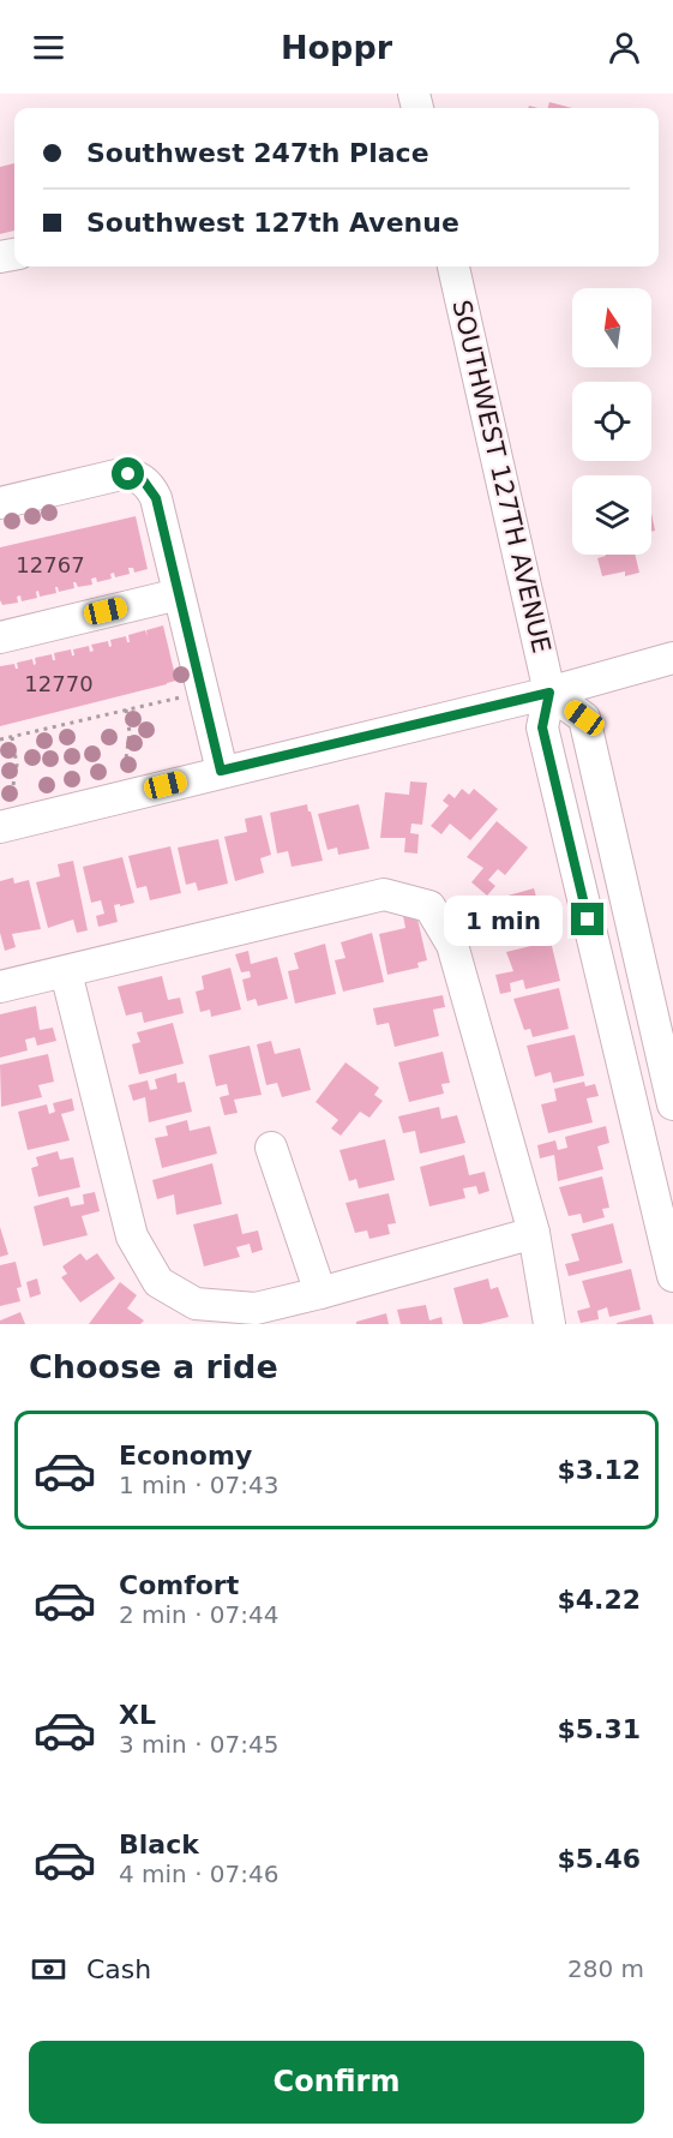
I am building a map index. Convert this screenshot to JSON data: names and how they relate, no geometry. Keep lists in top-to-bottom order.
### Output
{
  "streets": {
    "street": ["SOUTHWEST 127TH AVENUE"]
  },
  "house_numbers": ["12767", "12770"],
  "north": "top",
  "page": {
    "header": "Hoppr",
    "banner": ["Southwest 247th Place", "Southwest 127th Avenue"],
    "bubble": "1 min",
    "heading": "Choose a ride",
    "list": [
      {
        "name": "Economy",
        "note": "1 min · 07:43",
        "value": "$3.12"
      },
      {
        "name": "Comfort",
        "note": "2 min · 07:44",
        "value": "$4.22"
      },
      {
        "name": "XL",
        "note": "3 min · 07:45",
        "value": "$5.31"
      },
      {
        "name": "Black",
        "note": "4 min · 07:46",
        "value": "$5.46"
      }
    ],
    "pay": ["Cash", "280 m"],
    "buttons": "Confirm"
  }
}
